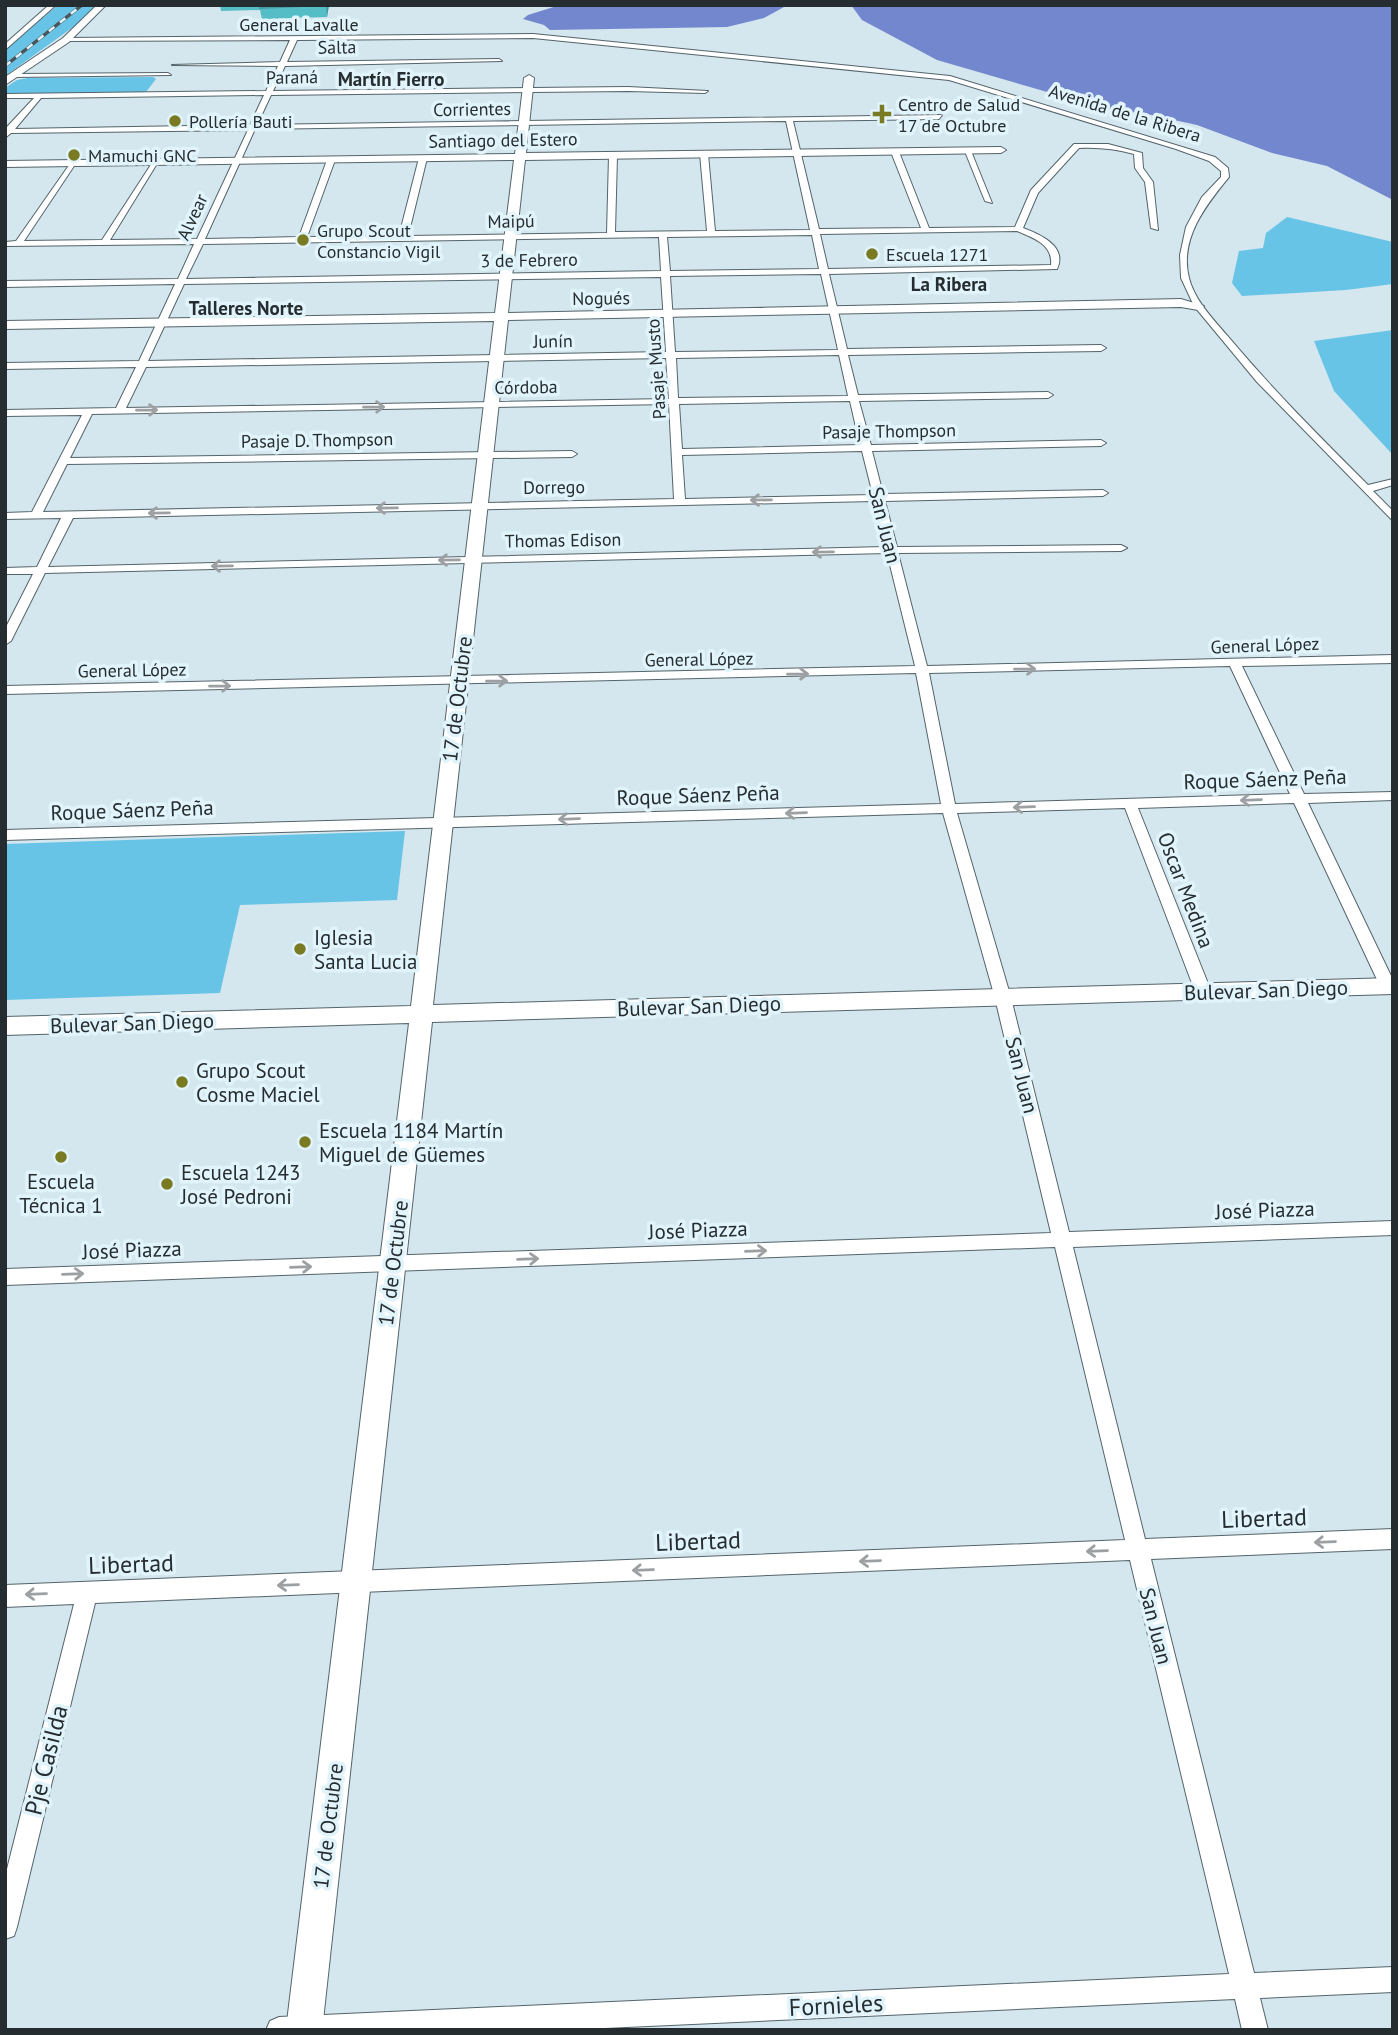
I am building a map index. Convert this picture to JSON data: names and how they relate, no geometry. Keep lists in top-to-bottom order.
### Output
{
  "streets": {
    "street": [
      "General Lavalle",
      "Salta",
      "Paraná",
      "Corrientes",
      "Avenida de la Ribera",
      "Santiago del Estero",
      "Alvear",
      "Maipú",
      "3 de Febrero",
      "Nogués",
      "Junín",
      "Pasaje Musto",
      "Córdoba",
      "Pasaje Thompson",
      "Pasaje D. Thompson",
      "Dorrego",
      "San Juan",
      "Thomas Edison",
      "General López",
      "17 de Octubre",
      "Roque Sáenz Peña",
      "Oscar Medina",
      "Bulevar San Diego",
      "José Piazza",
      "Libertad",
      "Pje Casilda",
      "Fornieles"
    ]
  },
  "crossings": [
    ["General Lavalle", "Avenida de la Ribera"],
    ["General Lavalle", "Alvear"],
    ["Salta", "Alvear"],
    ["Paraná", "Alvear"],
    ["Paraná", "17 de Octubre"],
    ["Corrientes", "Alvear"],
    ["Corrientes", "San Juan"],
    ["Corrientes", "17 de Octubre"],
    ["Avenida de la Ribera", "Nogués"],
    ["Santiago del Estero", "Alvear"],
    ["Santiago del Estero", "San Juan"],
    ["Santiago del Estero", "17 de Octubre"],
    ["Alvear", "Maipú"],
    ["Alvear", "3 de Febrero"],
    ["Alvear", "Nogués"],
    ["Alvear", "Junín"],
    ["Alvear", "Córdoba"],
    ["Maipú", "3 de Febrero"],
    ["Maipú", "Pasaje Musto"],
    ["Maipú", "San Juan"],
    ["Maipú", "17 de Octubre"],
    ["3 de Febrero", "Pasaje Musto"],
    ["3 de Febrero", "San Juan"],
    ["3 de Febrero", "17 de Octubre"],
    ["Nogués", "Pasaje Musto"],
    ["Nogués", "San Juan"],
    ["Nogués", "17 de Octubre"],
    ["Junín", "Pasaje Musto"],
    ["Junín", "San Juan"],
    ["Junín", "17 de Octubre"],
    ["Pasaje Musto", "Córdoba"],
    ["Pasaje Musto", "Pasaje Thompson"],
    ["Pasaje Musto", "Dorrego"],
    ["Córdoba", "San Juan"],
    ["Córdoba", "17 de Octubre"],
    ["Pasaje Thompson", "San Juan"],
    ["Pasaje D. Thompson", "17 de Octubre"],
    ["Dorrego", "San Juan"],
    ["Dorrego", "17 de Octubre"],
    ["San Juan", "Thomas Edison"],
    ["San Juan", "General López"],
    ["San Juan", "Roque Sáenz Peña"],
    ["San Juan", "Bulevar San Diego"],
    ["San Juan", "José Piazza"],
    ["San Juan", "Libertad"],
    ["San Juan", "Fornieles"],
    ["Thomas Edison", "17 de Octubre"],
    ["General López", "17 de Octubre"],
    ["17 de Octubre", "Roque Sáenz Peña"],
    ["17 de Octubre", "Bulevar San Diego"],
    ["17 de Octubre", "José Piazza"],
    ["17 de Octubre", "Libertad"],
    ["17 de Octubre", "Fornieles"],
    ["Roque Sáenz Peña", "Oscar Medina"],
    ["Oscar Medina", "Bulevar San Diego"],
    ["Libertad", "Pje Casilda"]
  ],
  "one_way": [
    "Córdoba",
    "Dorrego",
    "Thomas Edison",
    "General López",
    "Roque Sáenz Peña",
    "José Piazza",
    "Libertad"
  ],
  "districts": ["Martín Fierro", "La Ribera", "Talleres Norte"],
  "places": {
    "health": ["Centro de Salud 17 de Octubre"],
    "other": [
      "Pollería Bauti",
      "Mamuchi GNC",
      "Grupo Scout Constancio Vigil",
      "Escuela 1271",
      "Iglesia Santa Lucia",
      "Grupo Scout Cosme Maciel",
      "Escuela 1184 Martín Miguel de Güemes",
      "Escuela Técnica 1",
      "Escuela 1243 José Pedroni"
    ]
  }
}
